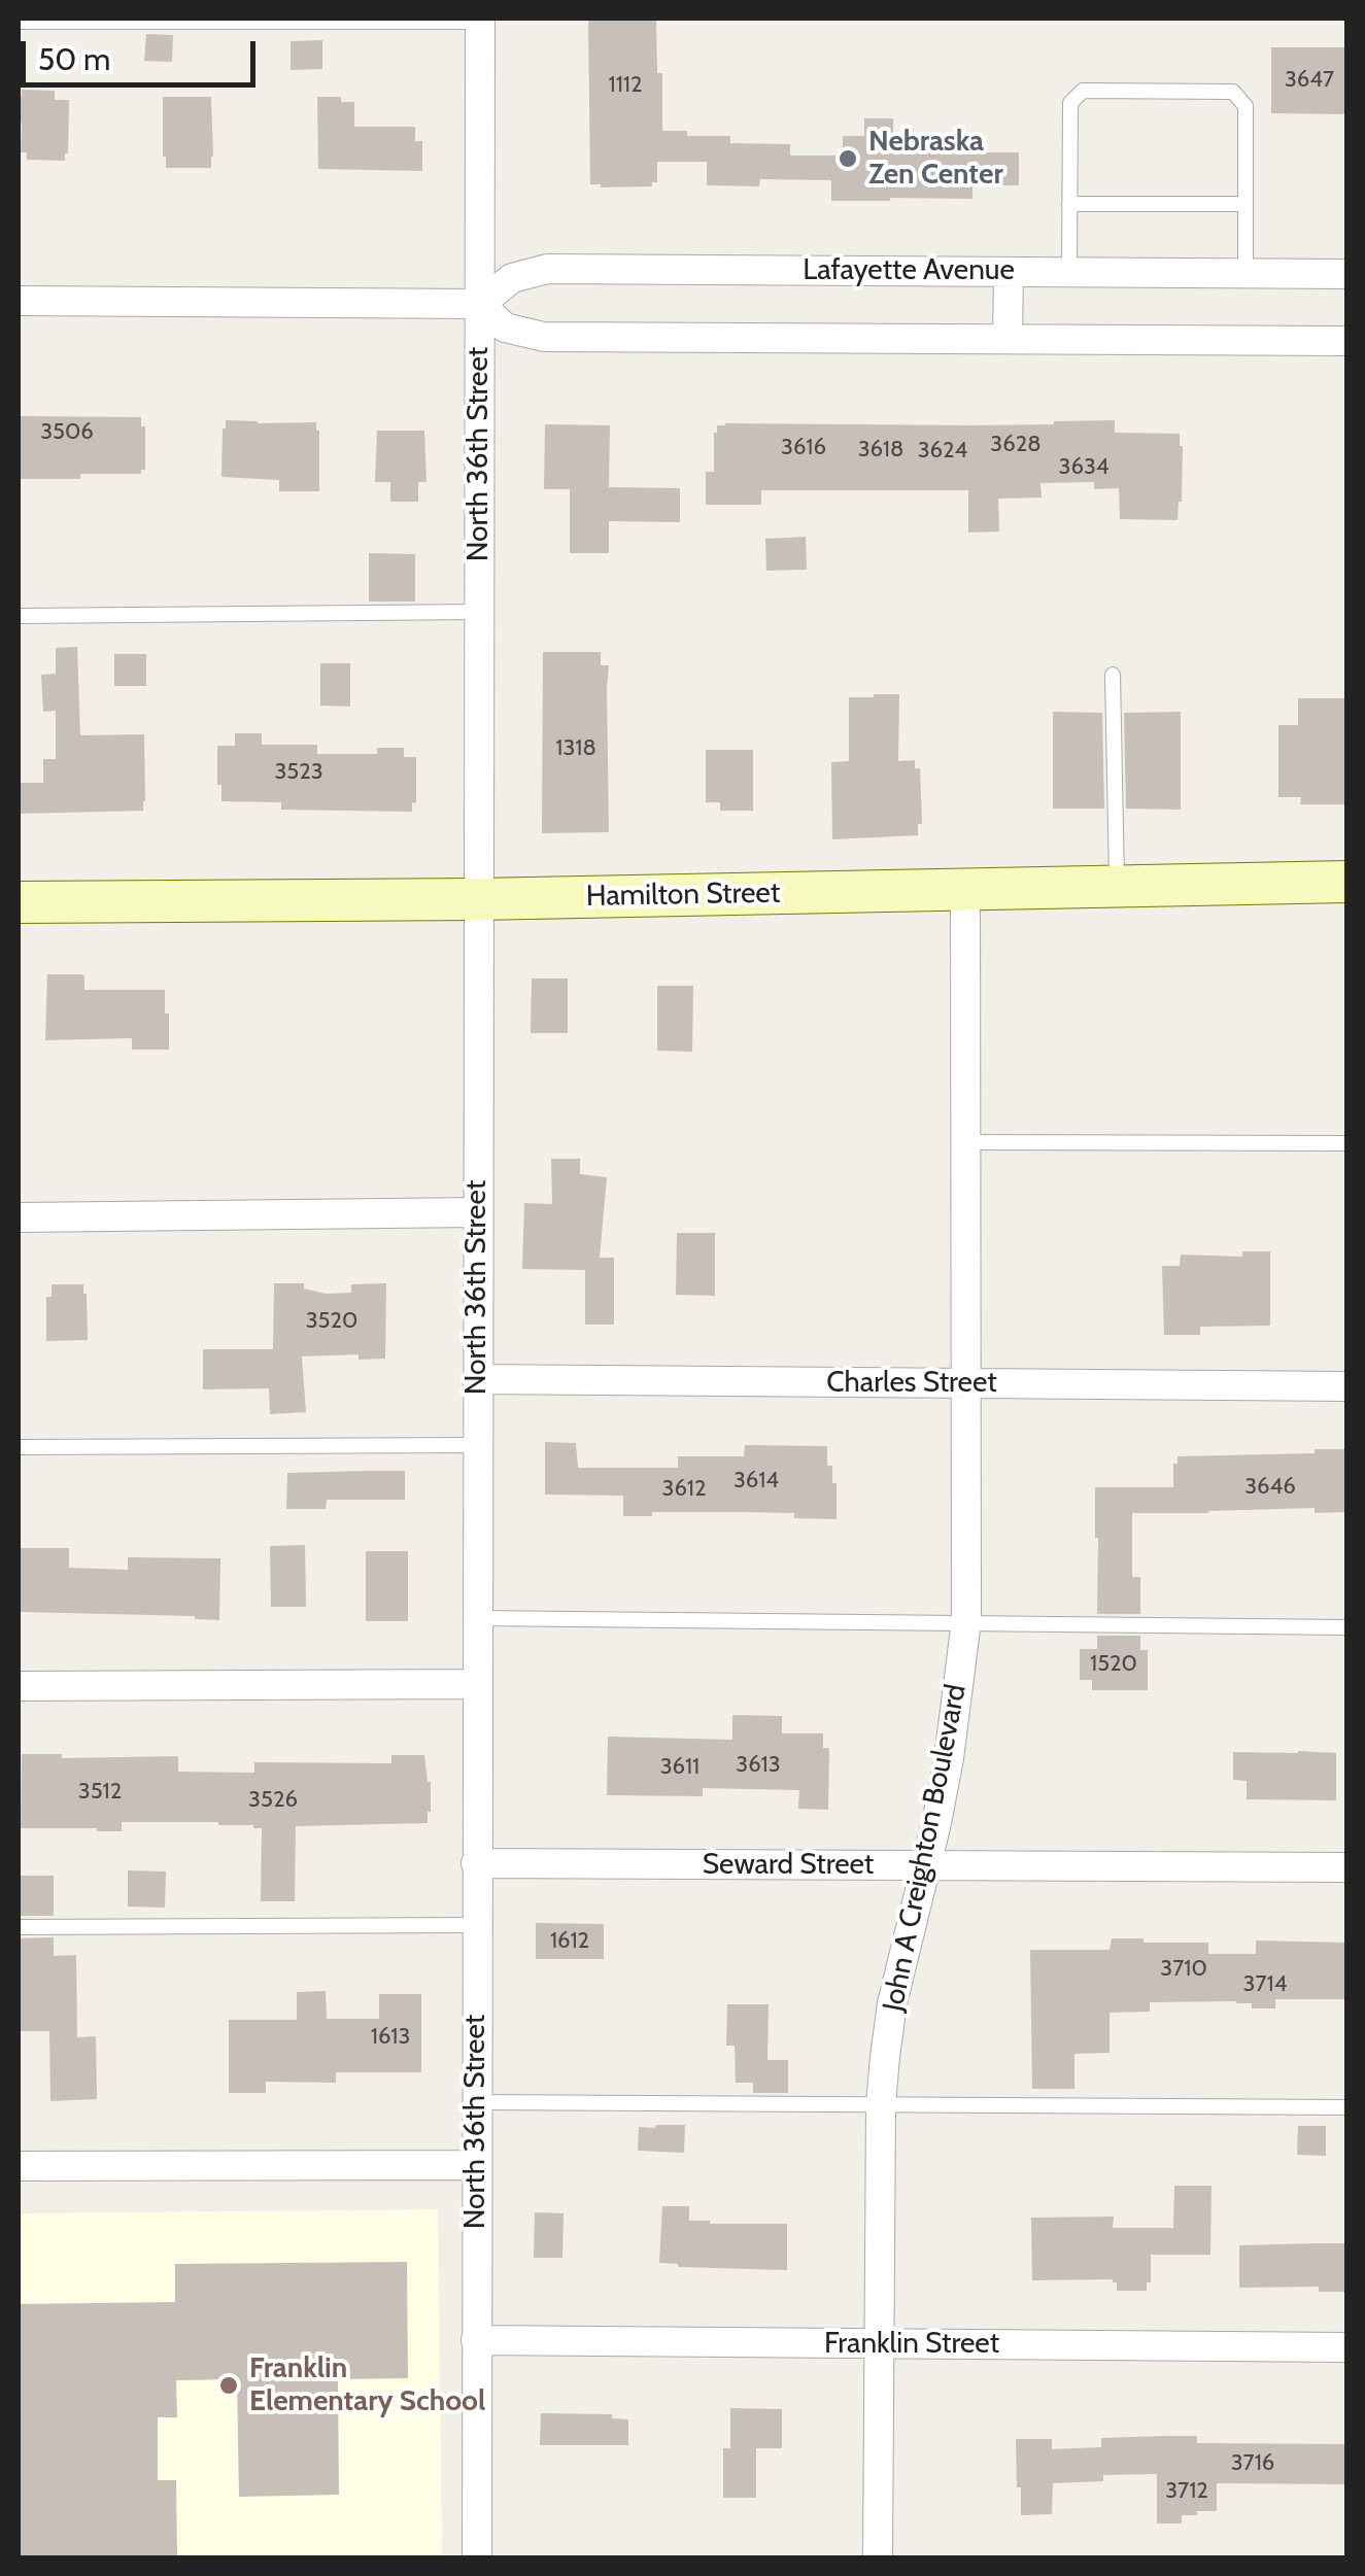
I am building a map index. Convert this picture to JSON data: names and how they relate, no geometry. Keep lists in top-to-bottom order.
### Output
{
  "streets": {
    "main road": ["Hamilton Street"],
    "street": [
      "Lafayette Avenue",
      "North 36th Street",
      "Charles Street",
      "John A Creighton Boulevard",
      "Seward Street",
      "Franklin Street"
    ]
  },
  "crossings": [
    ["Lafayette Avenue", "North 36th Street"],
    ["North 36th Street", "Hamilton Street"],
    ["North 36th Street", "Charles Street"],
    ["North 36th Street", "Seward Street"],
    ["North 36th Street", "Franklin Street"],
    ["Hamilton Street", "John A Creighton Boulevard"],
    ["Charles Street", "John A Creighton Boulevard"],
    ["John A Creighton Boulevard", "Seward Street"],
    ["John A Creighton Boulevard", "Franklin Street"]
  ],
  "places": ["Nebraska Zen Center", "Franklin Elementary School"],
  "house_numbers": [
    "3647",
    "1112",
    "3506",
    "3628",
    "3616",
    "3618",
    "3624",
    "3634",
    "1318",
    "3523",
    "3520",
    "3614",
    "3646",
    "3612",
    "1520",
    "3613",
    "3611",
    "3512",
    "3526",
    "1612",
    "3710",
    "3714",
    "1613",
    "3716",
    "3712"
  ],
  "scale_bar": "50 m"
}
